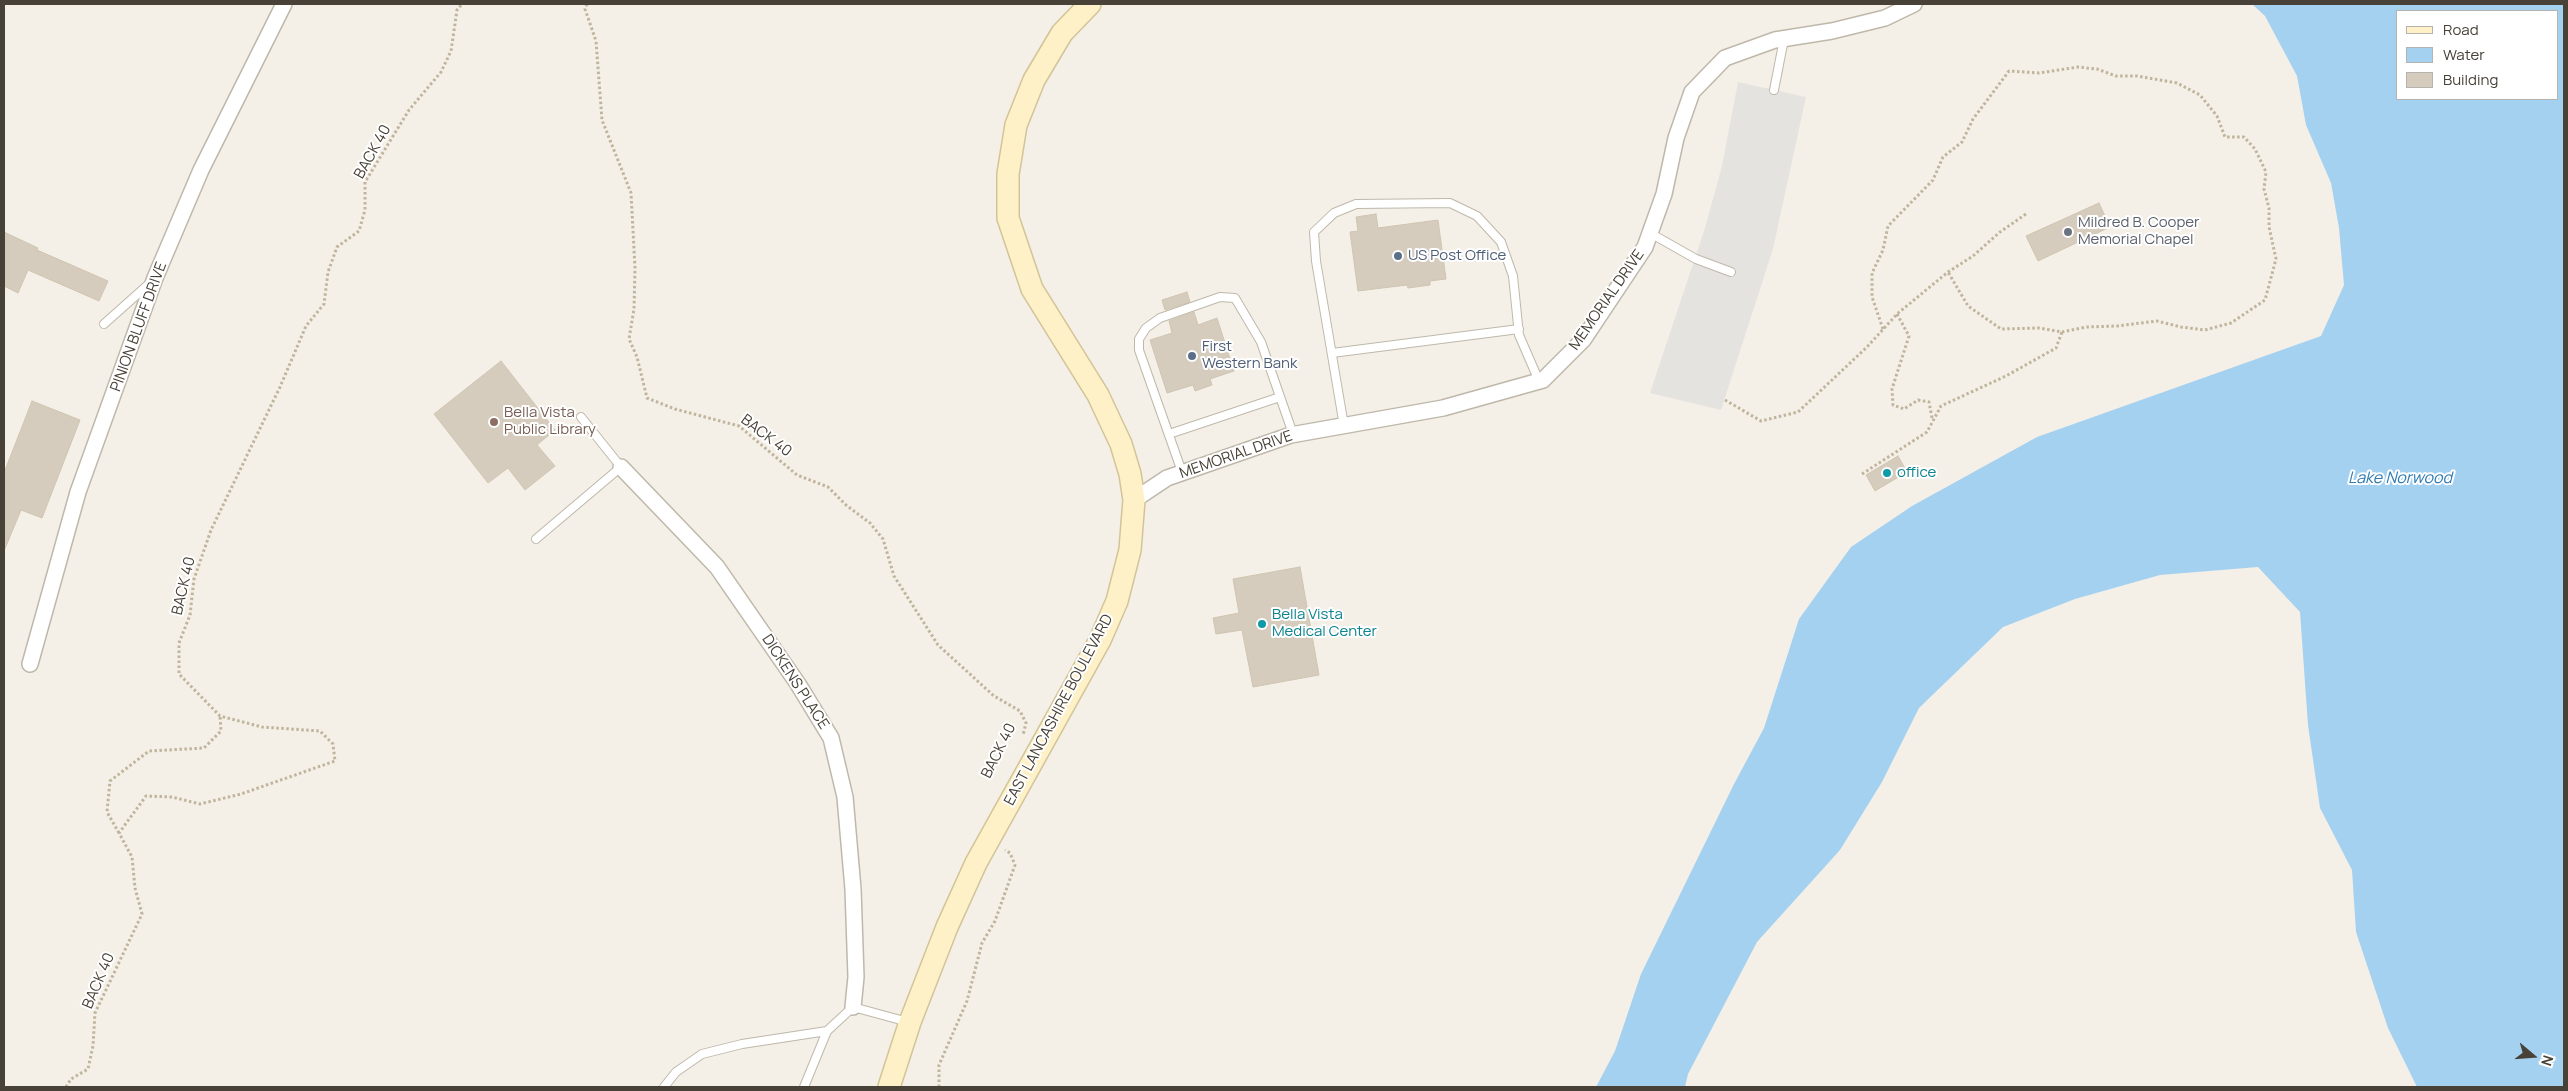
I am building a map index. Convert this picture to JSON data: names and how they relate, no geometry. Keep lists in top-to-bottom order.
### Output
{
  "streets": {
    "main road": ["EAST LANCASHIRE BOULEVARD"],
    "street": ["MEMORIAL DRIVE", "PINION BLUFF DRIVE", "DICKENS PLACE"],
    "path": ["BACK 40"]
  },
  "crossings": [
    ["MEMORIAL DRIVE", "EAST LANCASHIRE BOULEVARD"]
  ],
  "water": ["Lake Norwood"],
  "places": [
    "Mildred B. Cooper Memorial Chapel",
    "US Post Office",
    "First Western Bank",
    "Bella Vista Public Library",
    "office",
    "Bella Vista Medical Center"
  ],
  "legend": ["Road", "Water", "Building"],
  "north": "right"
}
